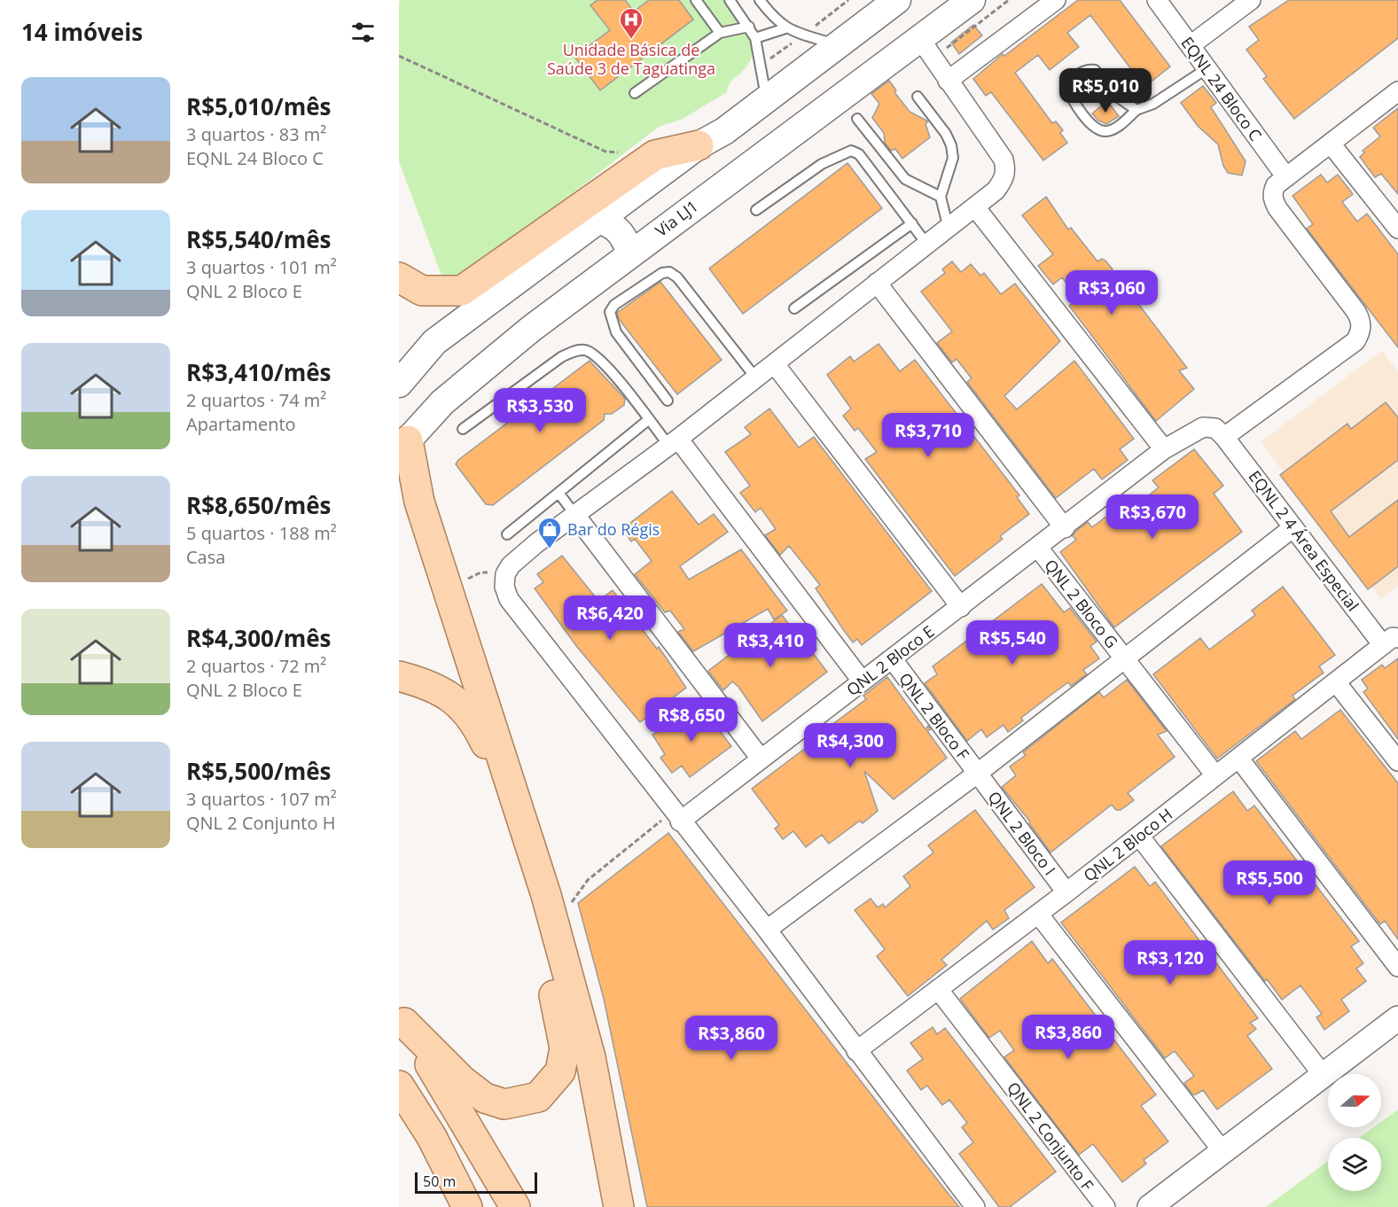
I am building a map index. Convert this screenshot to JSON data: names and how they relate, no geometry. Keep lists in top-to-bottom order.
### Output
{
  "streets": {
    "main road": ["Via LJ1"],
    "street": [
      "EQNL 24 Bloco C",
      "EQNL 2 4 Área Especial",
      "QNL 2 Bloco G",
      "QNL 2 Bloco E",
      "QNL 2 Bloco F",
      "QNL 2 Bloco I",
      "QNL 2 Bloco H",
      "QNL 2 Conjunto F"
    ]
  },
  "crossings": [
    ["EQNL 2 4 Área Especial", "QNL 2 Bloco E"],
    ["EQNL 2 4 Área Especial", "QNL 2 Bloco H"],
    ["QNL 2 Bloco G", "QNL 2 Bloco E"],
    ["QNL 2 Bloco G", "QNL 2 Bloco H"],
    ["QNL 2 Bloco E", "QNL 2 Bloco F"],
    ["QNL 2 Bloco F", "QNL 2 Bloco I"],
    ["QNL 2 Bloco I", "QNL 2 Bloco H"],
    ["QNL 2 Bloco H", "QNL 2 Conjunto F"]
  ],
  "places": {
    "hospital": ["Unidade Básica de Saúde 3 de Taguatinga"],
    "shop": ["Bar do Régis"]
  },
  "scale_bar": "50 m",
  "north": "right",
  "page": {
    "heading": "14 imóveis",
    "list": [
      {
        "name": "R$5,010/mês",
        "note": "3 quartos · 83 m² · EQNL 24 Bloco C"
      },
      {
        "name": "R$5,540/mês",
        "note": "3 quartos · 101 m² · QNL 2 Bloco E"
      },
      {
        "name": "R$3,410/mês",
        "note": "2 quartos · 74 m² · Apartamento"
      },
      {
        "name": "R$8,650/mês",
        "note": "5 quartos · 188 m² · Casa"
      },
      {
        "name": "R$4,300/mês",
        "note": "2 quartos · 72 m² · QNL 2 Bloco E"
      },
      {
        "name": "R$5,500/mês",
        "note": "3 quartos · 107 m² · QNL 2 Conjunto H"
      }
    ],
    "price": [
      "R$5,010",
      "R$3,060",
      "R$3,530",
      "R$3,710",
      "R$3,670",
      "R$6,420",
      "R$5,540",
      "R$3,410",
      "R$8,650",
      "R$4,300",
      "R$5,500",
      "R$3,120",
      "R$3,860",
      "R$3,860"
    ],
    "scale": "50 m"
  }
}
